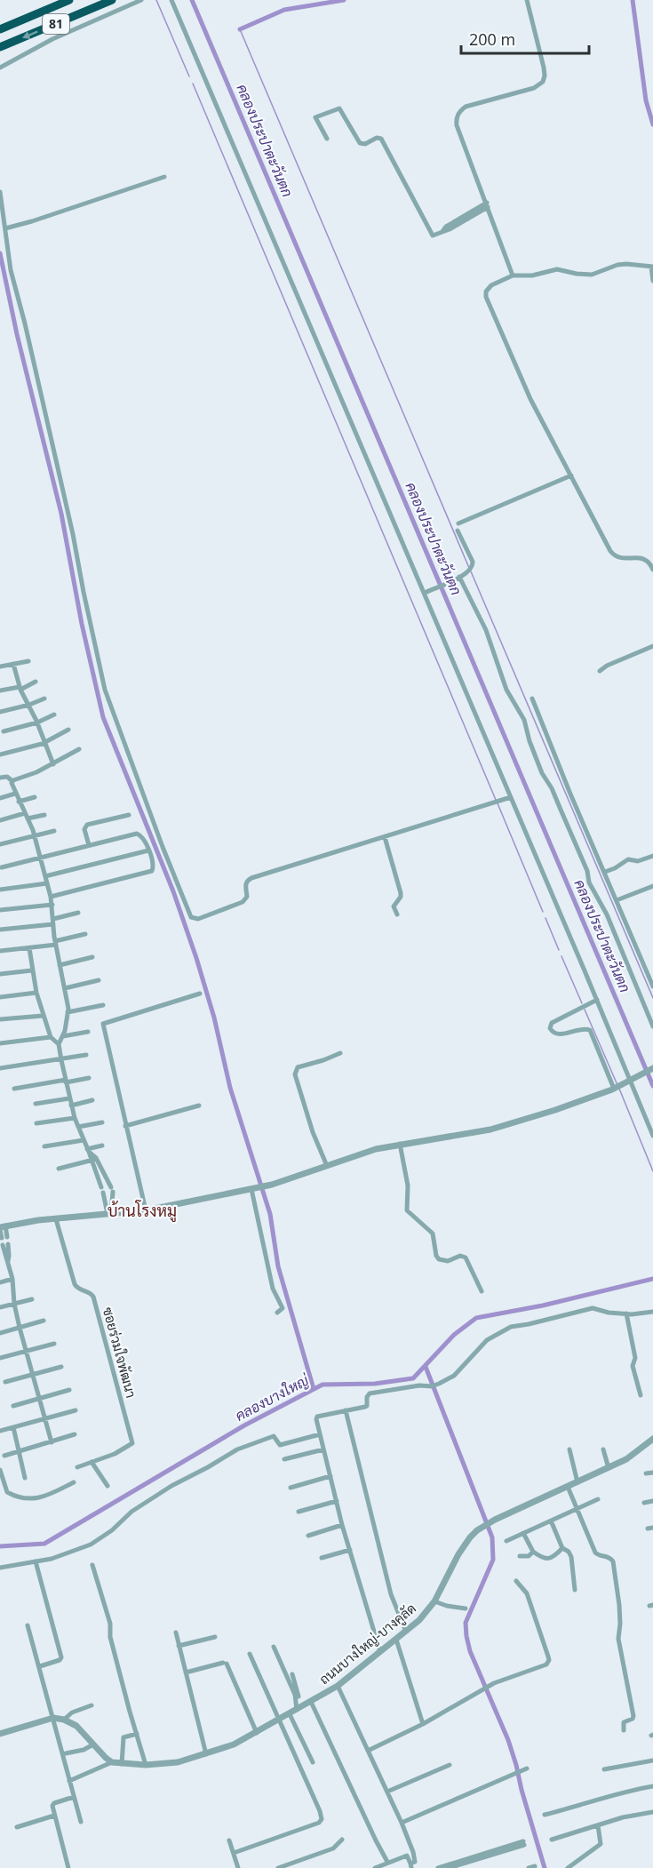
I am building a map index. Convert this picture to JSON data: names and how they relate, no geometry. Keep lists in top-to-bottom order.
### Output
{
  "streets": {
    "highway": ["81"],
    "street": ["ซอยร่วมใจพัฒนา", "ถนนบางใหญ่-บางคูลัด"]
  },
  "districts": ["บ้านโรงหมู"],
  "water": ["คลองประปาตะวันตก", "คลองบางใหญ่"],
  "scale_bar": "200 m"
}
